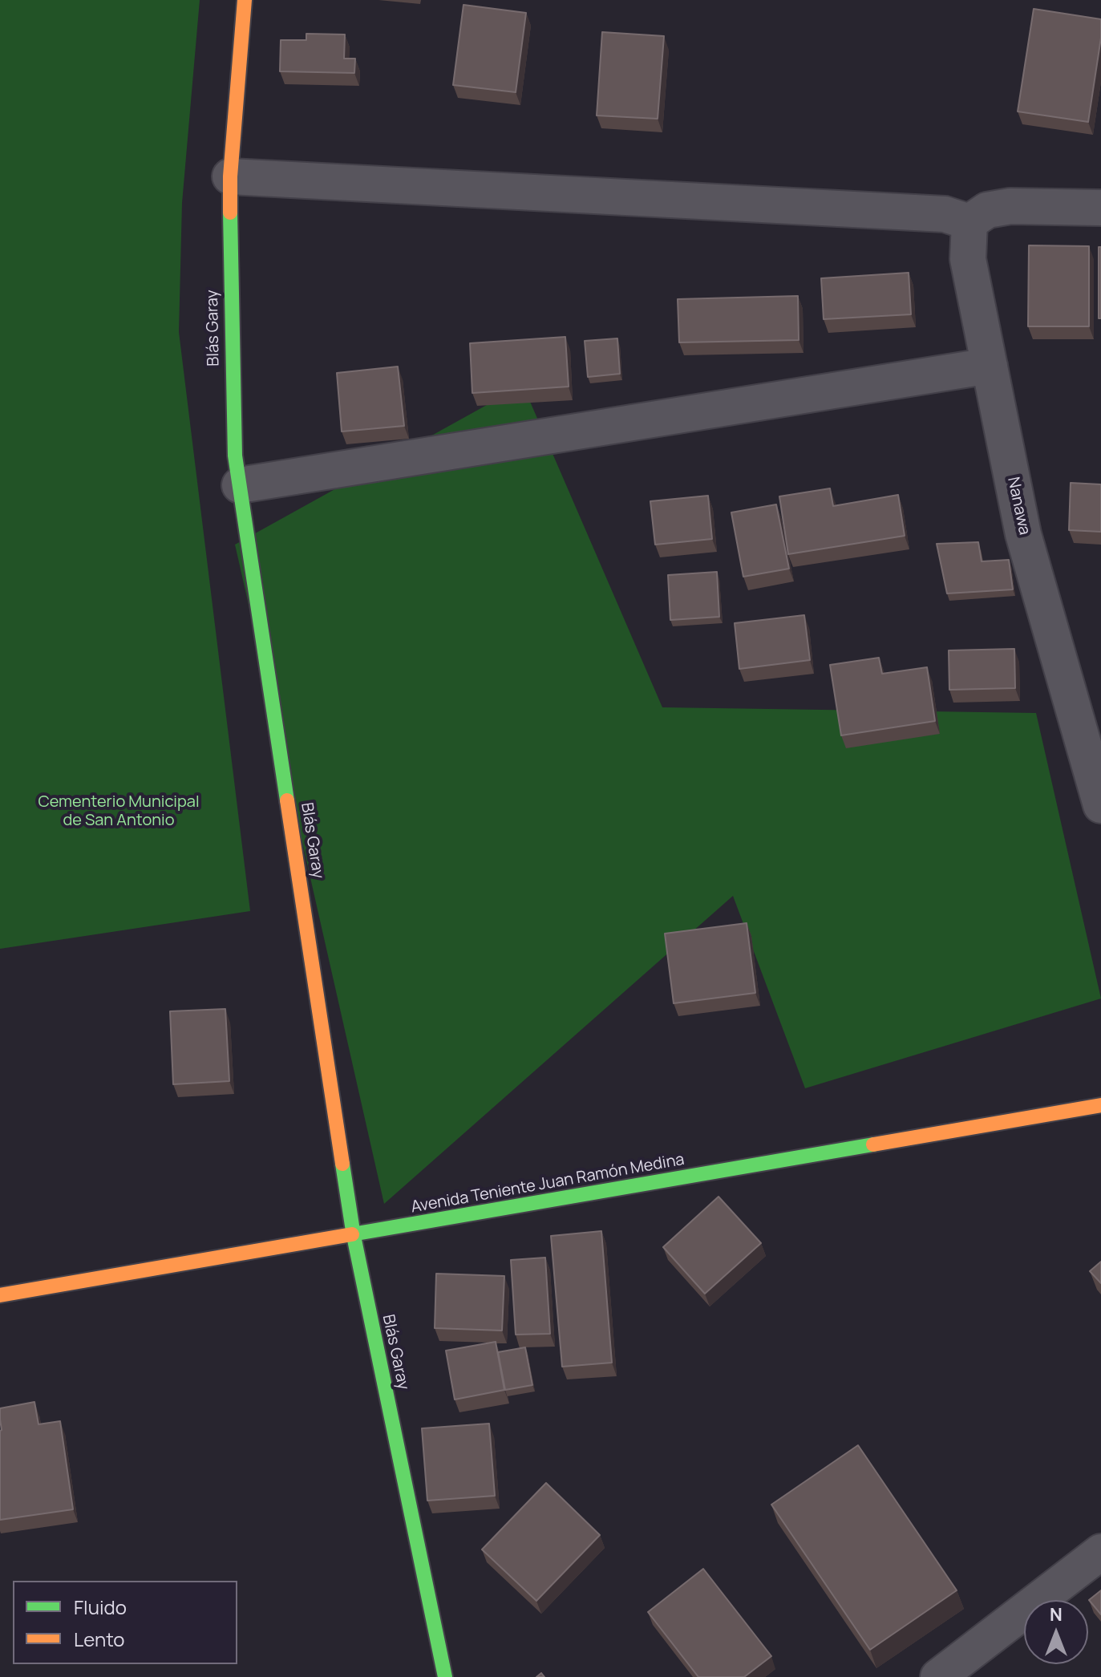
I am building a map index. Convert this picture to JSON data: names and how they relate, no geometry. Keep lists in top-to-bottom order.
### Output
{
  "streets": {
    "street": ["Blás Garay", "Nanawa", "Avenida Teniente Juan Ramón Medina"]
  },
  "crossings": [
    ["Blás Garay", "Avenida Teniente Juan Ramón Medina"]
  ],
  "parks": ["Cementerio Municipal de San Antonio"],
  "legend": ["Fluido", "Lento"],
  "north": "top"
}
